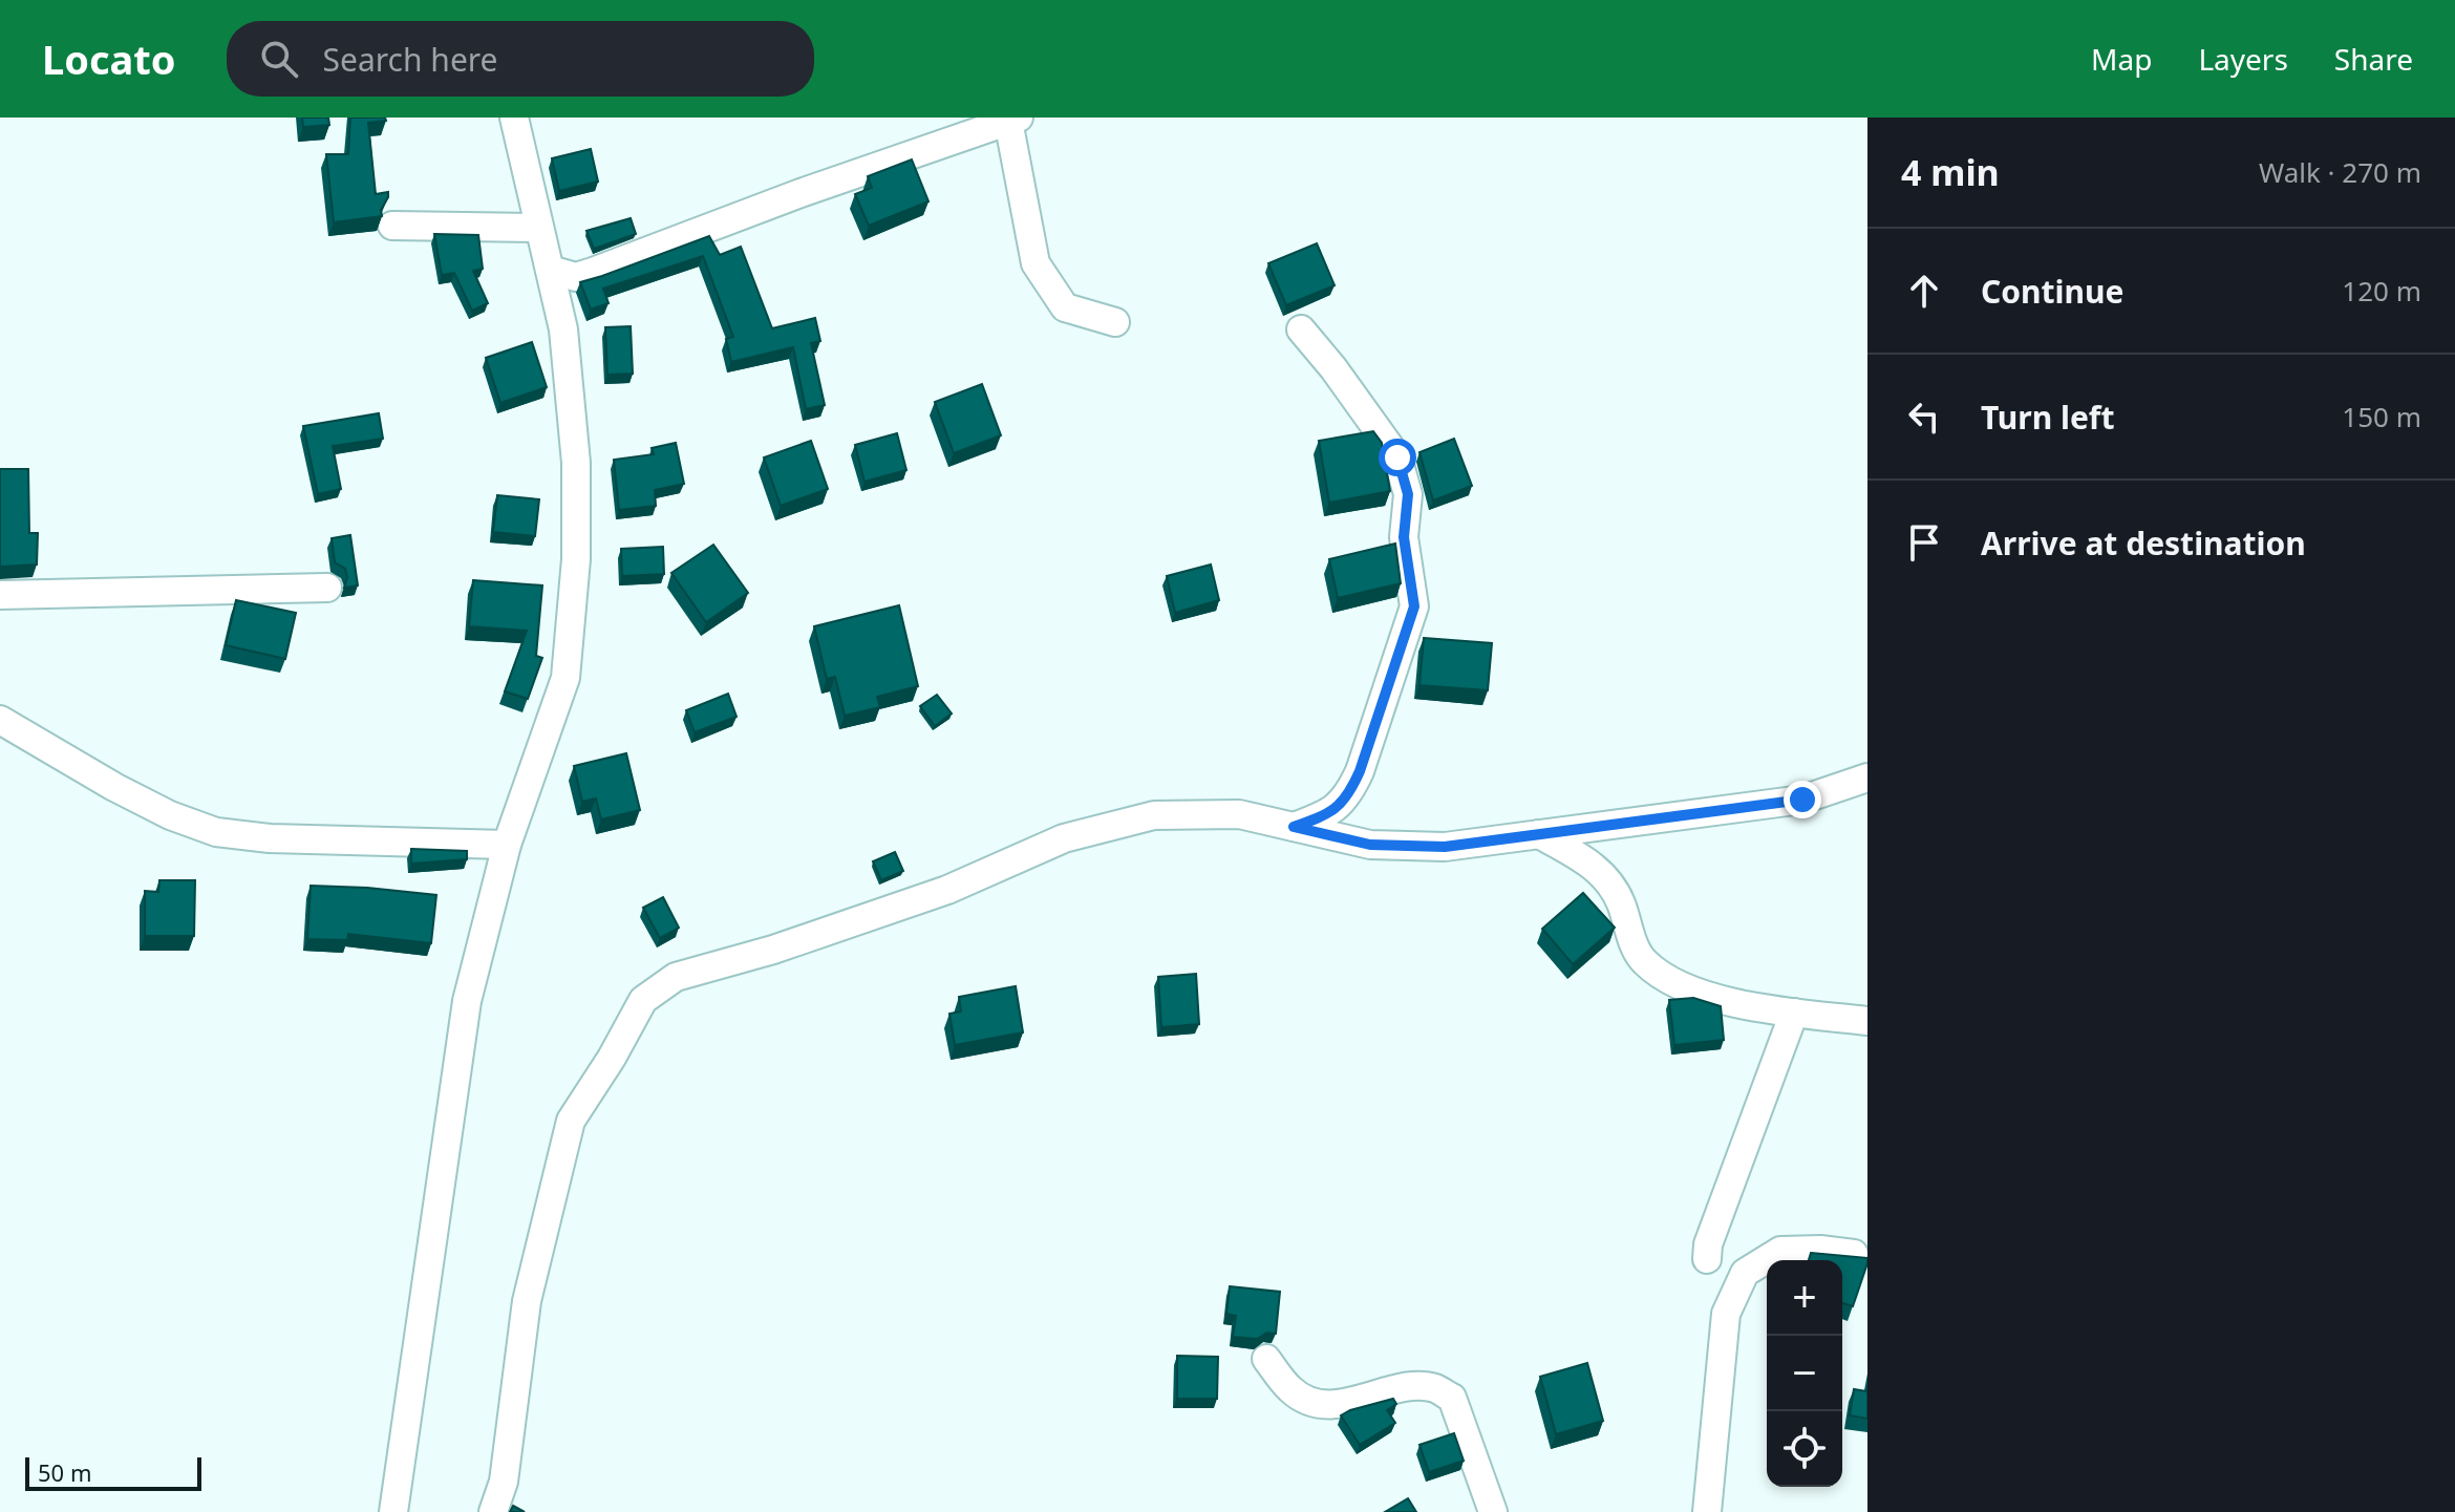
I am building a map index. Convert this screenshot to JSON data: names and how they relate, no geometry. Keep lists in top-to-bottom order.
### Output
{
  "scale_bar": "50 m",
  "page": {
    "header": "Locato",
    "search": "Search here",
    "nav": ["Map", "Layers", "Share"],
    "heading": ["4 min", "Walk · 270 m"],
    "list": [
      ["Continue", "120 m"],
      ["Turn left", "150 m"],
      "Arrive at destination"
    ],
    "map_buttons": ["+", "−"],
    "scale": "50 m"
  }
}
